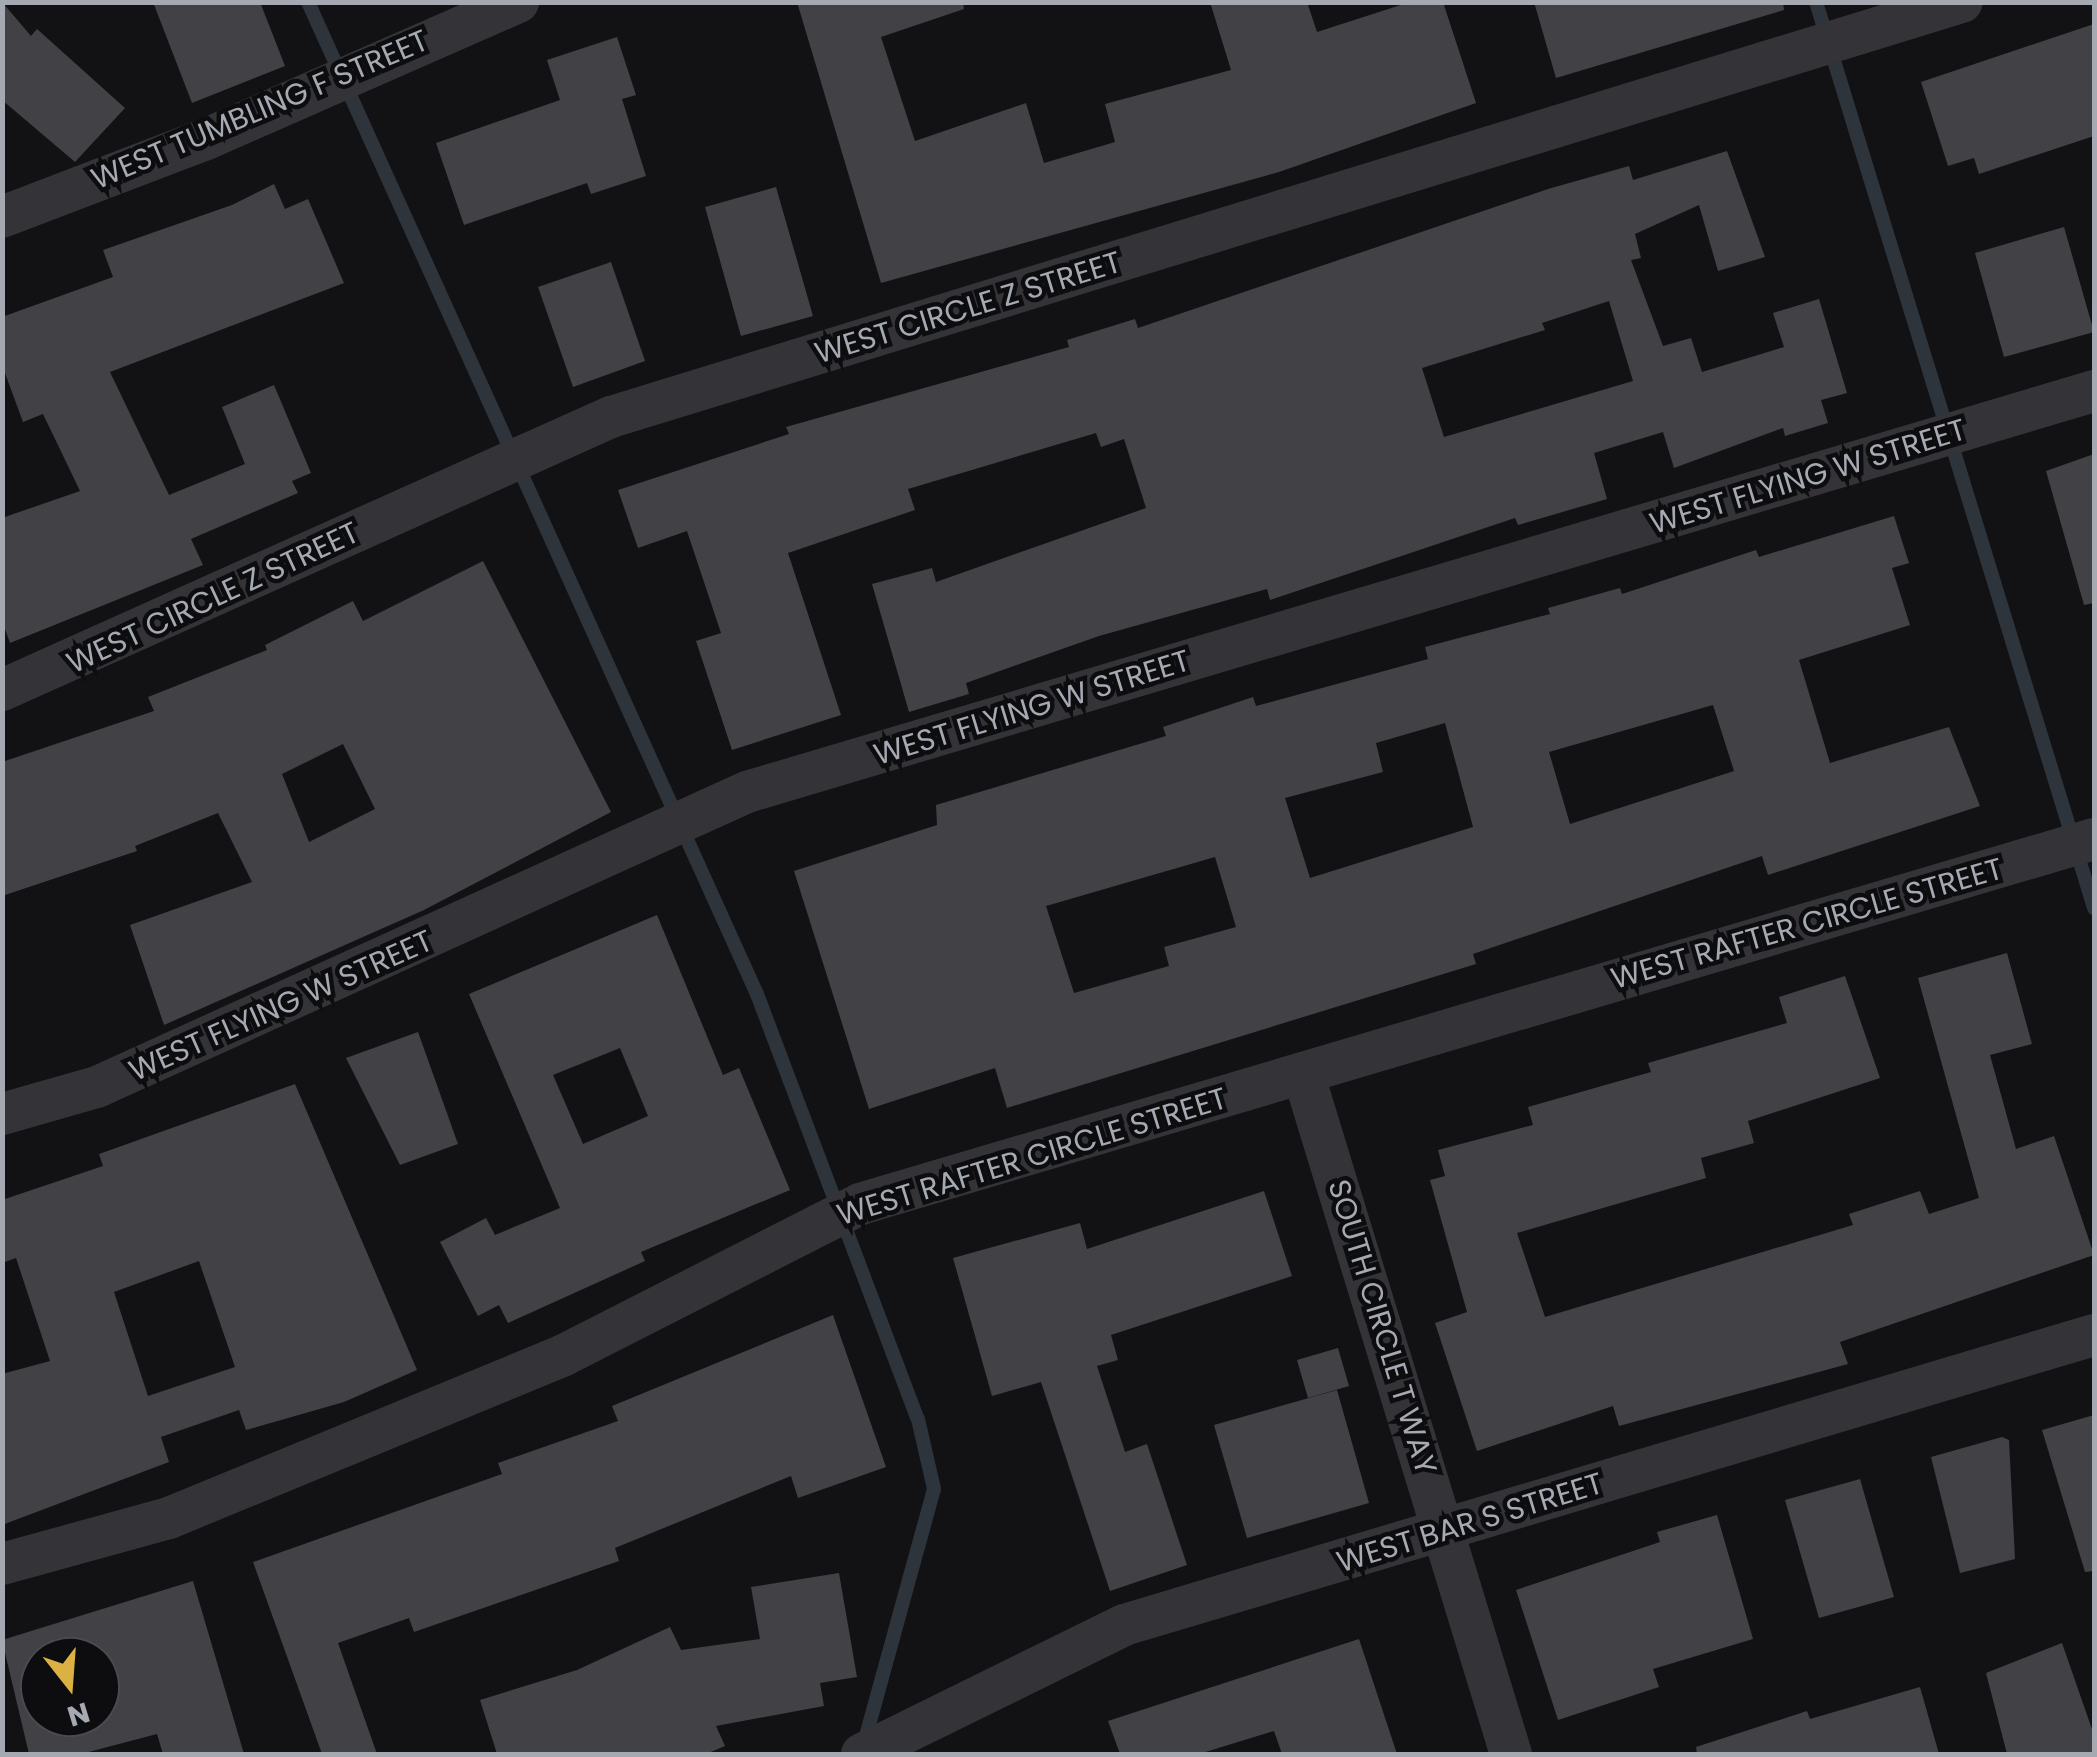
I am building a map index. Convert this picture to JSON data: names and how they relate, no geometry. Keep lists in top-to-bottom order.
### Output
{
  "streets": {
    "street": [
      "WEST TUMBLING F STREET",
      "WEST CIRCLE Z STREET",
      "WEST FLYING W STREET",
      "WEST RAFTER CIRCLE STREET",
      "SOUTH CIRCLE T WAY",
      "WEST BAR S STREET"
    ]
  },
  "crossings": [
    ["WEST RAFTER CIRCLE STREET", "SOUTH CIRCLE T WAY"],
    ["SOUTH CIRCLE T WAY", "WEST BAR S STREET"]
  ],
  "north": "bottom"
}
